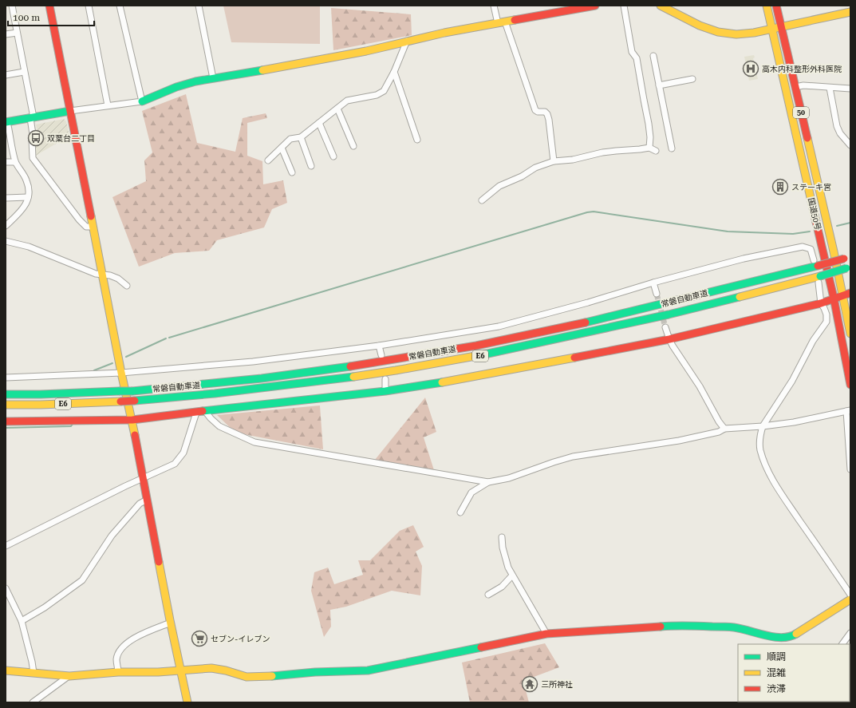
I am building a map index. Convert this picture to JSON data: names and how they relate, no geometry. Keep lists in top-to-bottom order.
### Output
{
  "streets": {
    "main road": [
      "50",
      "国道50号",
      "常磐自動車道",
      "E6"
    ]
  },
  "places": {
    "hospital": ["高木内科整形外科医院"],
    "bus stop": ["双葉台二丁目"],
    "building": ["ステーキ宮"],
    "supermarket": ["セブン-イレブン"],
    "temple": ["三所神社"]
  },
  "legend": ["順調", "混雑", "渋滞"],
  "scale_bar": "100 m"
}
